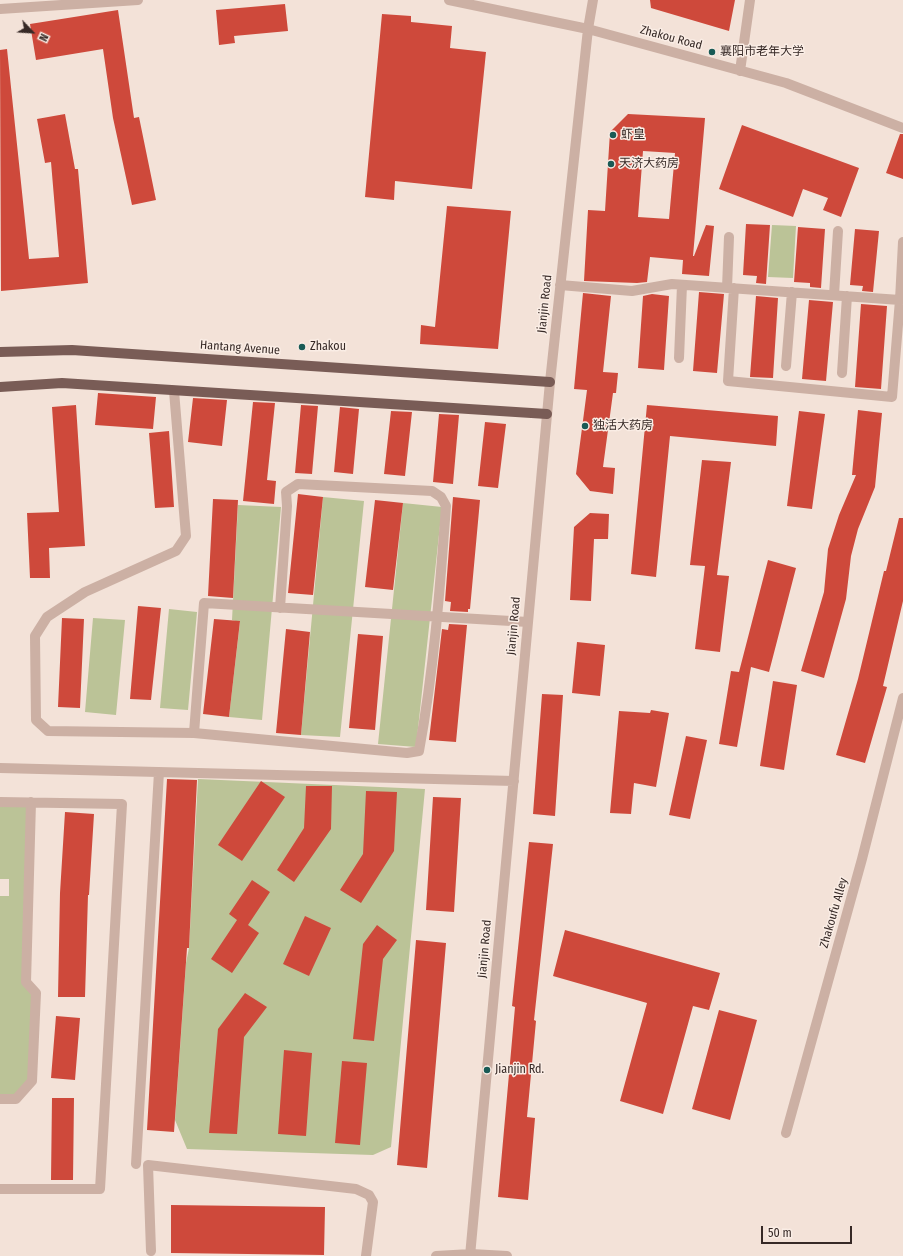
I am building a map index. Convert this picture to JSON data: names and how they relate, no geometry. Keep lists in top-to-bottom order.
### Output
{
  "streets": {
    "main road": ["Hantang Avenue"],
    "street": ["Zhakou Road", "Jianjin Road", "Zhakoufu Alley"]
  },
  "crossings": [
    ["Zhakou Road", "Jianjin Road"],
    ["Jianjin Road", "Hantang Avenue"]
  ],
  "places": [
    "襄阳市老年大学",
    "虾皇",
    "天济大药房",
    "Zhakou",
    "独活大药房",
    "Jianjin Rd."
  ],
  "scale_bar": "50 m",
  "north": "bottom right"
}
